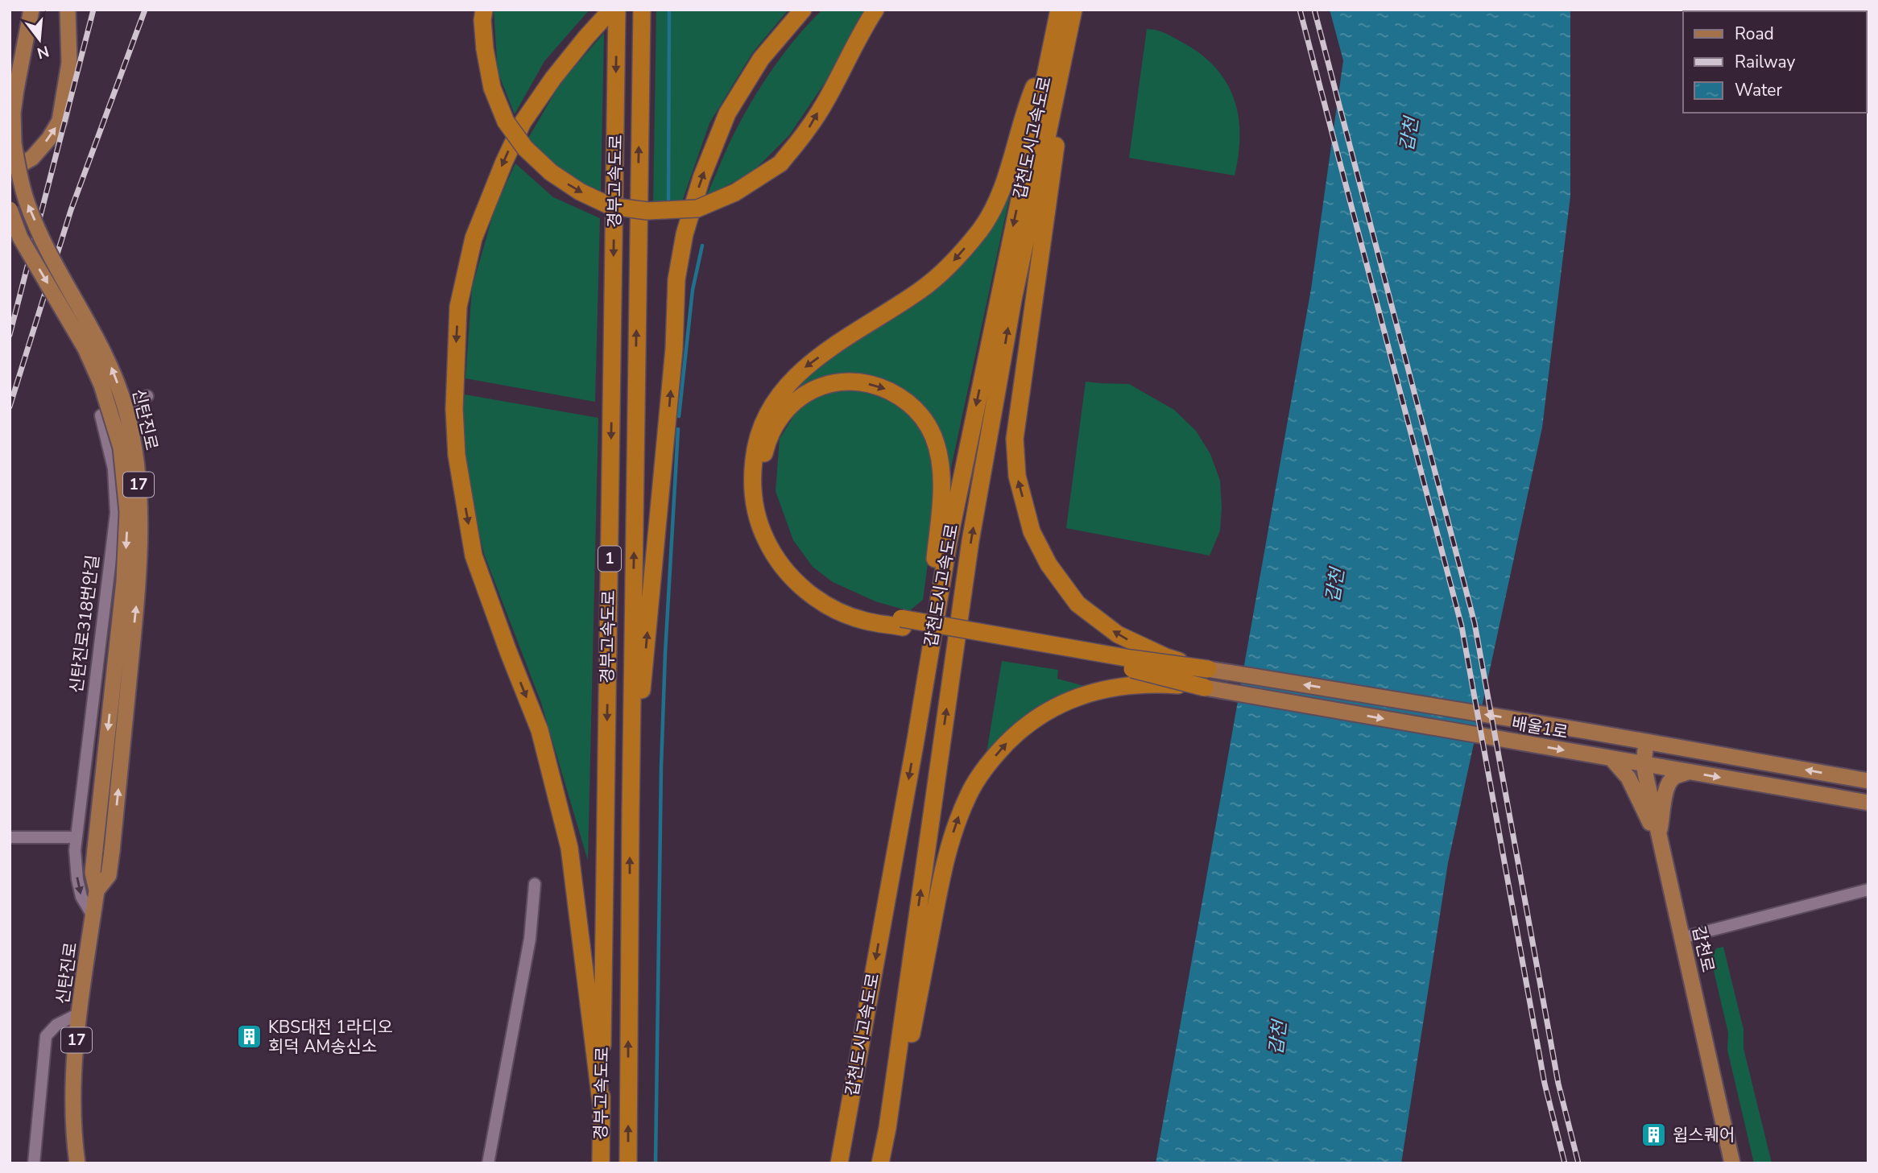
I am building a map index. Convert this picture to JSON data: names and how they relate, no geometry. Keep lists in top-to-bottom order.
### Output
{
  "streets": {
    "highway": ["갑천도시고속도로", "경부고속도로", "1"],
    "main road": [
      "신탄진로",
      "17",
      "배울1로",
      "갑천로"
    ],
    "street": ["신탄진로318번안길"]
  },
  "crossings": [
    ["신탄진로", "신탄진로318번안길"],
    ["배울1로", "갑천로"]
  ],
  "water": ["갑천"],
  "places": {
    "building": ["KBS대전 1라디오 회덕 AM송신소", "윕스퀘어"]
  },
  "legend": ["Road", "Railway", "Water"],
  "north": "bottom"
}
